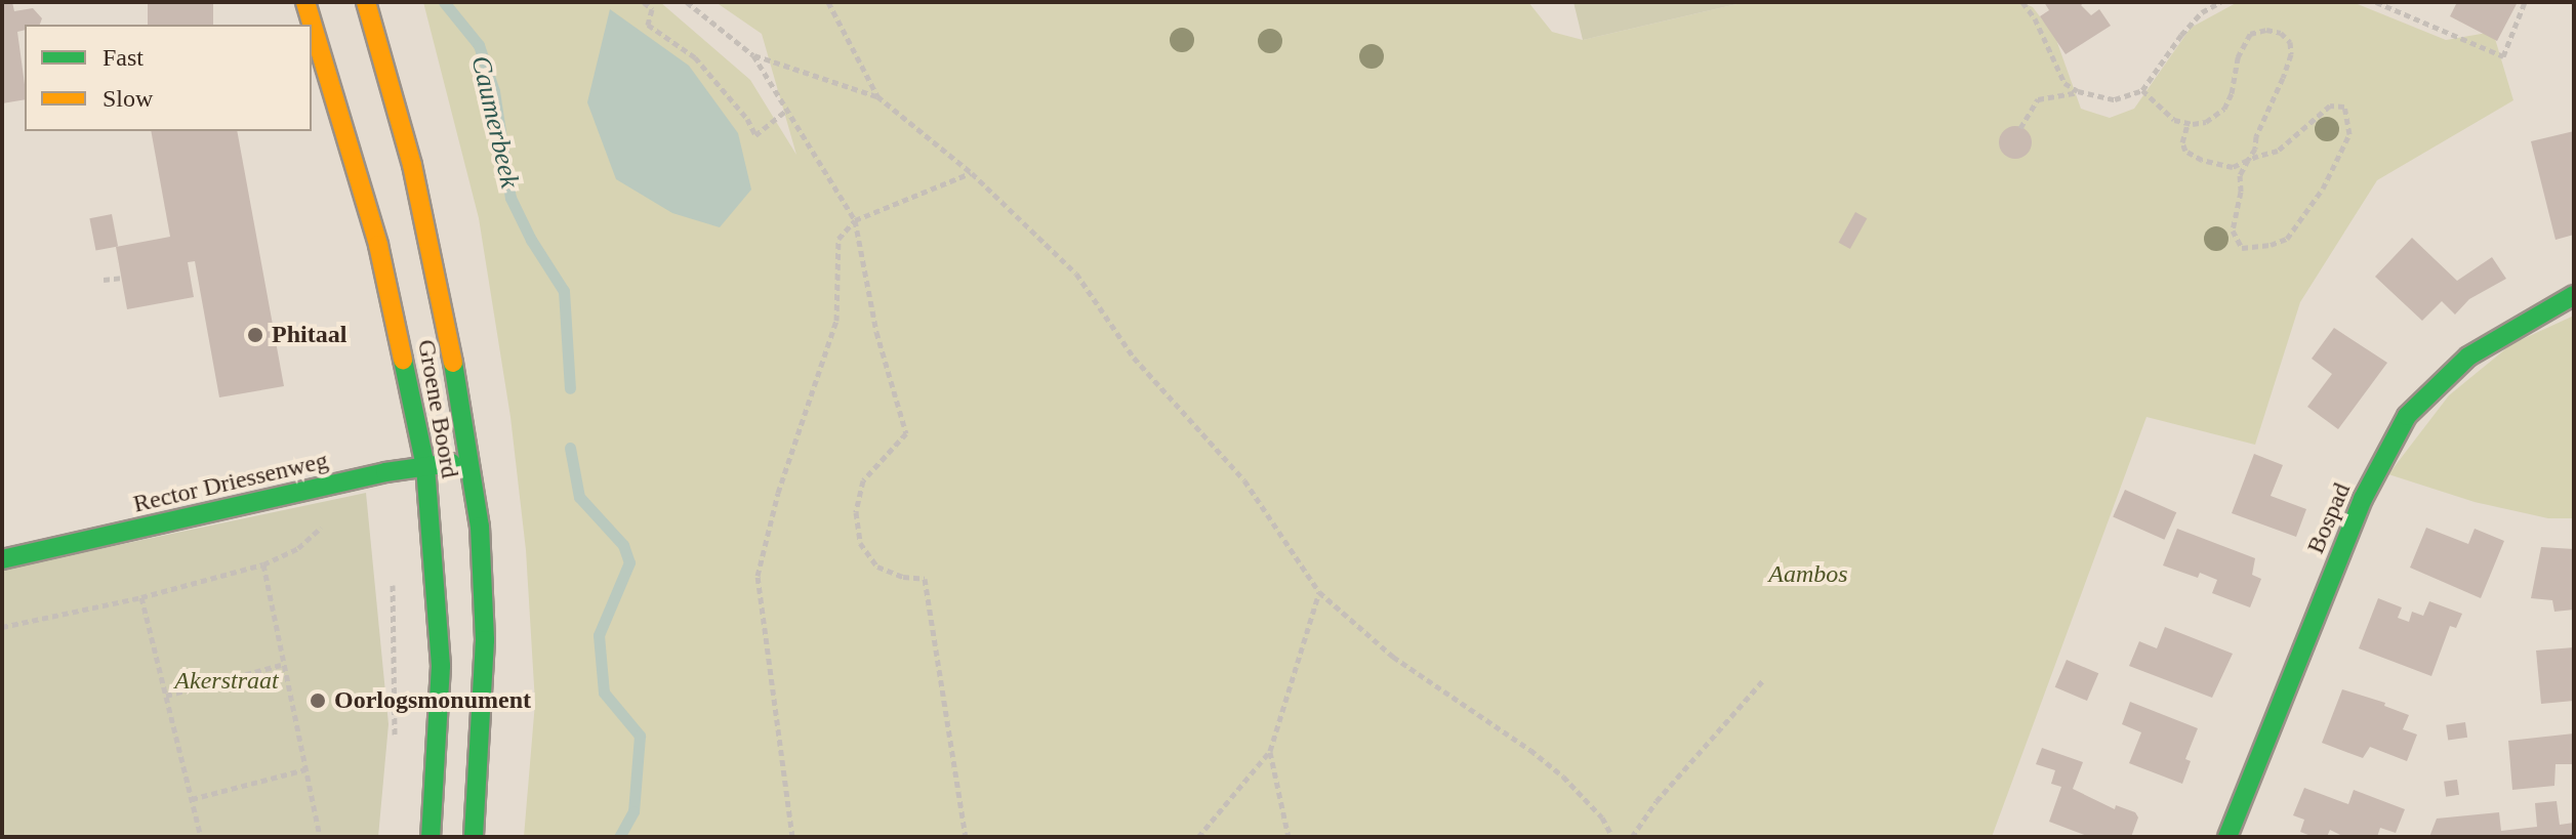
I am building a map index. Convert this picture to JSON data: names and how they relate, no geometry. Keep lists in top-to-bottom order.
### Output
{
  "streets": {
    "street": ["Groene Boord", "Rector Driessenweg", "Bospad"]
  },
  "crossings": [
    ["Groene Boord", "Rector Driessenweg"]
  ],
  "water": ["Caumerbeek"],
  "parks": ["Aambos", "Akerstraat"],
  "places": ["Phitaal", "Oorlogsmonument"],
  "legend": ["Fast", "Slow"]
}
